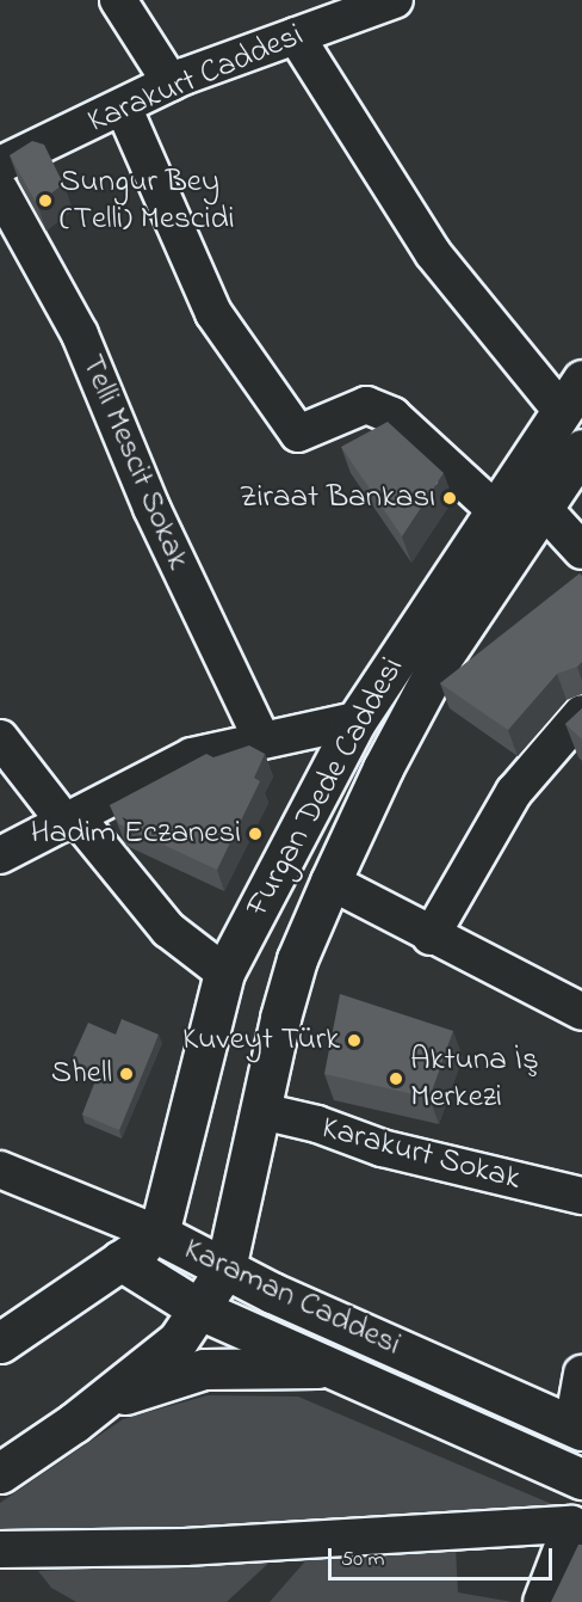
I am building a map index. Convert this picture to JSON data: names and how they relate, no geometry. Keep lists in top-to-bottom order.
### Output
{
  "streets": {
    "main road": ["Furgan Dede Caddesi", "Karaman Caddesi"],
    "street": ["Karakurt Caddesi", "Telli Mescit Sokak", "Karakurt Sokak"]
  },
  "crossings": [
    ["Furgan Dede Caddesi", "Karakurt Sokak"],
    ["Furgan Dede Caddesi", "Karaman Caddesi"]
  ],
  "places": [
    "Sungur Bey (Telli) Mescidi",
    "Ziraat Bankası",
    "Hadim Eczanesi",
    "Kuveyt Türk",
    "Shell",
    "Aktuna İş Merkezi"
  ],
  "scale_bar": "50 m"
}
